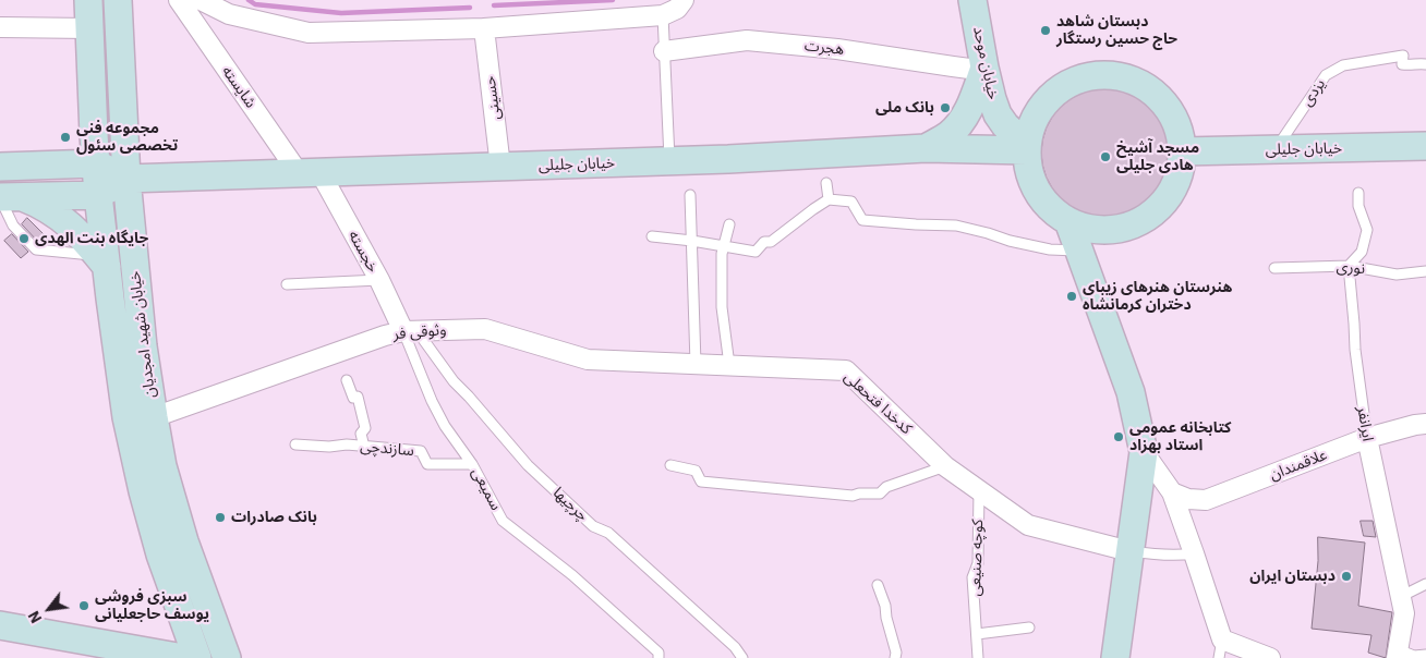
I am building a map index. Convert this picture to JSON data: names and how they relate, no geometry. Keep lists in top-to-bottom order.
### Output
{
  "streets": {
    "main road": ["خیابان موحد", "خیابان جلیلی", "خیابان شهید امجدیان"],
    "street": [
      "هجرت",
      "شایسته",
      "حسینی",
      "خجسته",
      "وثوقی فر",
      "کدخدا فتحعلی",
      "ایرانفر",
      "علاقمندان"
    ],
    "lane": [
      "یزدی",
      "نوری",
      "سازندچی",
      "سمیعی",
      "چرچیها",
      "کوچه صنیعی"
    ]
  },
  "crossings": [
    ["هجرت", "خیابان موحد"],
    ["خیابان موحد", "خیابان جلیلی"],
    ["شایسته", "خیابان جلیلی"],
    ["شایسته", "خجسته"],
    ["یزدی", "خیابان جلیلی"],
    ["حسینی", "خیابان جلیلی"],
    ["خیابان جلیلی", "خجسته"],
    ["خیابان جلیلی", "خیابان شهید امجدیان"],
    ["خجسته", "وثوقی فر"],
    ["خجسته", "سمیعی"],
    ["خجسته", "چرچیها"],
    ["نوری", "ایرانفر"],
    ["وثوقی فر", "خیابان شهید امجدیان"],
    ["وثوقی فر", "کدخدا فتحعلی"],
    ["وثوقی فر", "سمیعی"],
    ["وثوقی فر", "چرچیها"],
    ["کدخدا فتحعلی", "کوچه صنیعی"],
    ["ایرانفر", "علاقمندان"],
    ["سازندچی", "سمیعی"],
    ["سمیعی", "چرچیها"]
  ],
  "places": [
    "دبستان شاهد حاج حسین رستگار",
    "بانک ملی",
    "مجموعه فنی تخصصی سئول",
    "مسجد آشیخ هادی جلیلی",
    "جایگاه بنت الهدی",
    "هنرستان هنرهای زیبای دختران کرمانشاه",
    "کتابخانه عمومی استاد بهزاد",
    "بانک صادرات",
    "دبستان ایران",
    "سبزی فروشی یوسف حاجعلیانی"
  ],
  "north": "bottom left"
}
